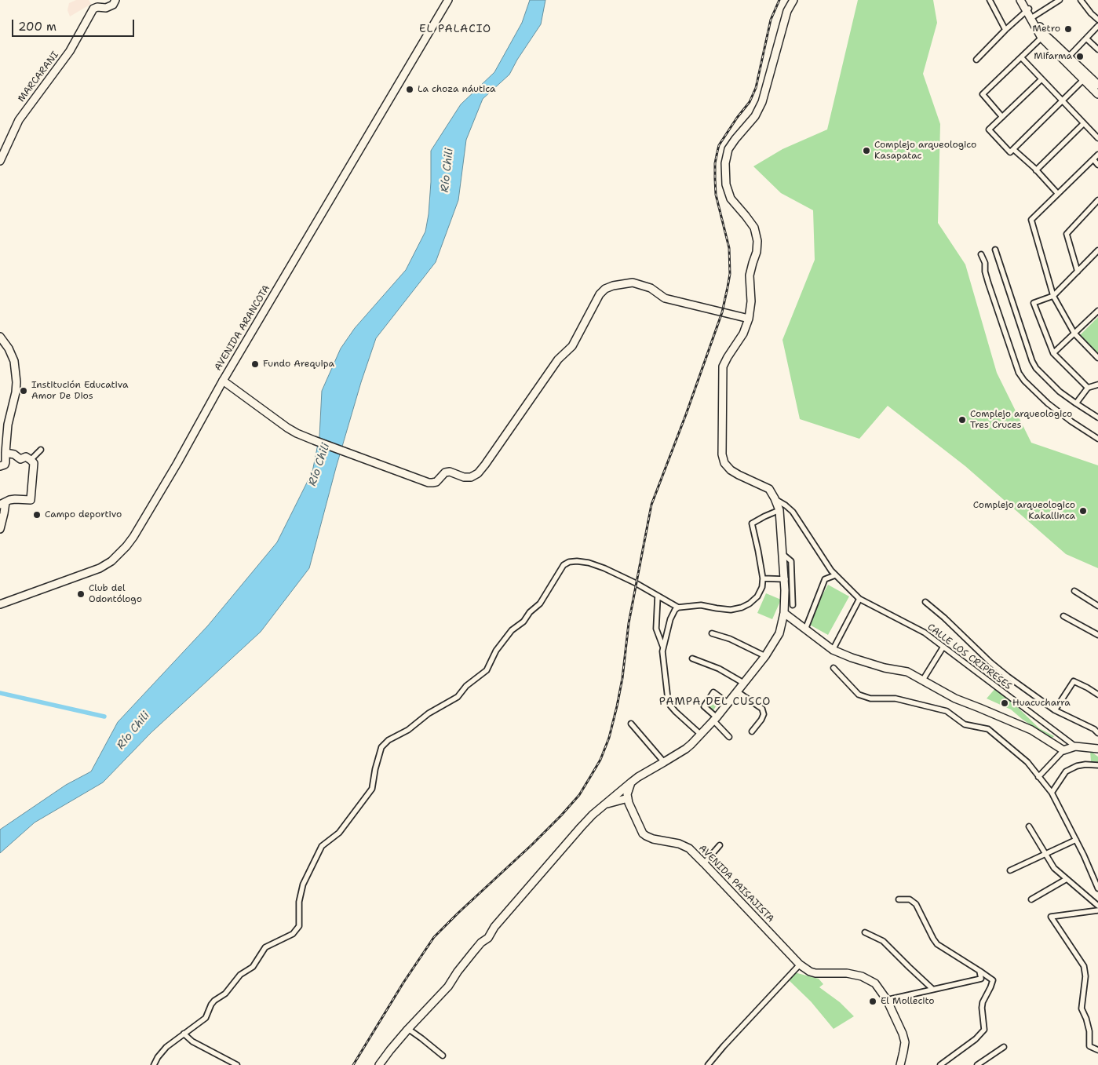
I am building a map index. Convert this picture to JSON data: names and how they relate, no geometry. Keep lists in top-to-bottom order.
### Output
{
  "streets": {
    "main road": ["MARCARANI", "AVENIDA ARANCOTA", "AVENIDA PAISAJISTA"],
    "street": ["CALLE LOS CRIPRESES"]
  },
  "districts": ["EL PALACIO", "PAMPA DEL CUSCO"],
  "water": ["Río Chili"],
  "places": [
    "Metro",
    "Mifarma",
    "La choza náutica",
    "Complejo arqueologico Kasapatac",
    "Fundo Arequipa",
    "Institución Educativa Amor De Dios",
    "Complejo arqueologico Tres Cruces",
    "Complejo arqueologico Kakallinca",
    "Campo deportivo",
    "Club del Odontólogo",
    "Huacucharra",
    "El Mollecito"
  ],
  "scale_bar": "200 m"
}
